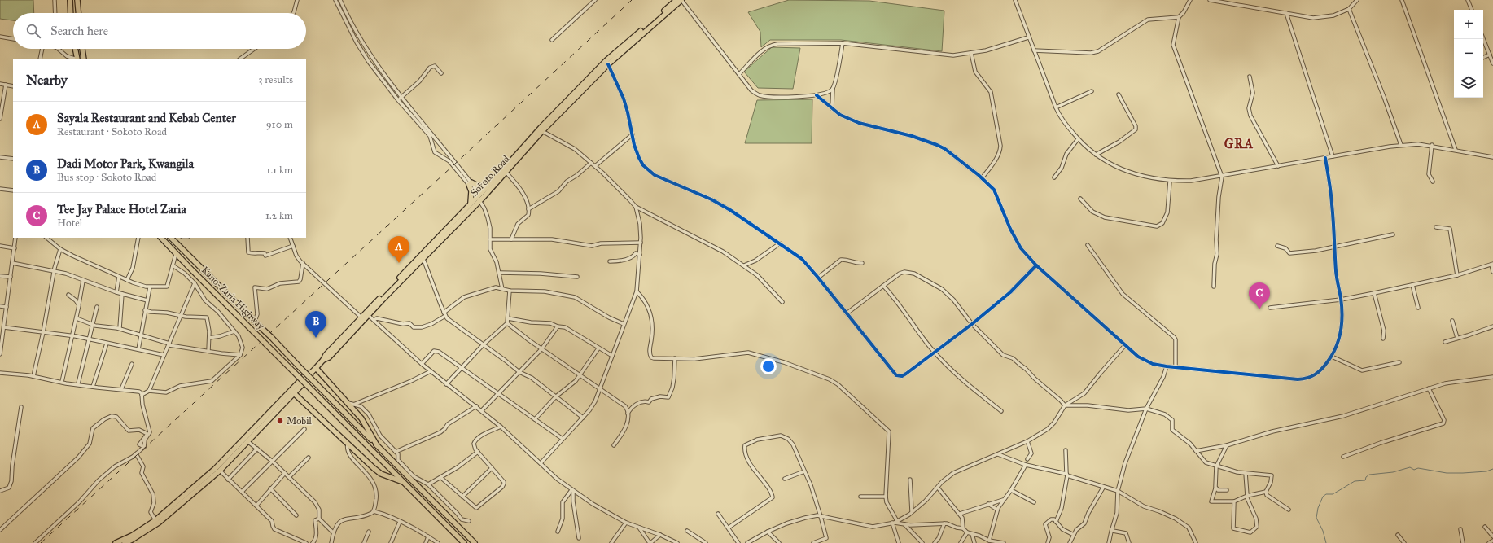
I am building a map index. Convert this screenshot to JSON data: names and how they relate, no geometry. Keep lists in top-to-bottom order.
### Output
{
  "streets": {
    "main road": ["Sokoto Road", "Kano-Zaria Highway"]
  },
  "districts": ["GRA"],
  "places": ["Mobil"],
  "page": {
    "map_buttons": ["+", "−"],
    "search": "Search here",
    "heading": ["Nearby", "3 results"],
    "list": [
      {
        "mark": "A",
        "name": "Sayala Restaurant and Kebab Center",
        "note": "Restaurant · Sokoto Road",
        "value": "910 m"
      },
      {
        "mark": "B",
        "name": "Dadi Motor Park, Kwangila",
        "note": "Bus stop · Sokoto Road",
        "value": "1.1 km"
      },
      {
        "mark": "C",
        "name": "Tee Jay Palace Hotel Zaria",
        "note": "Hotel",
        "value": "1.2 km"
      }
    ],
    "pins": ["A", "C", "B"]
  }
}
